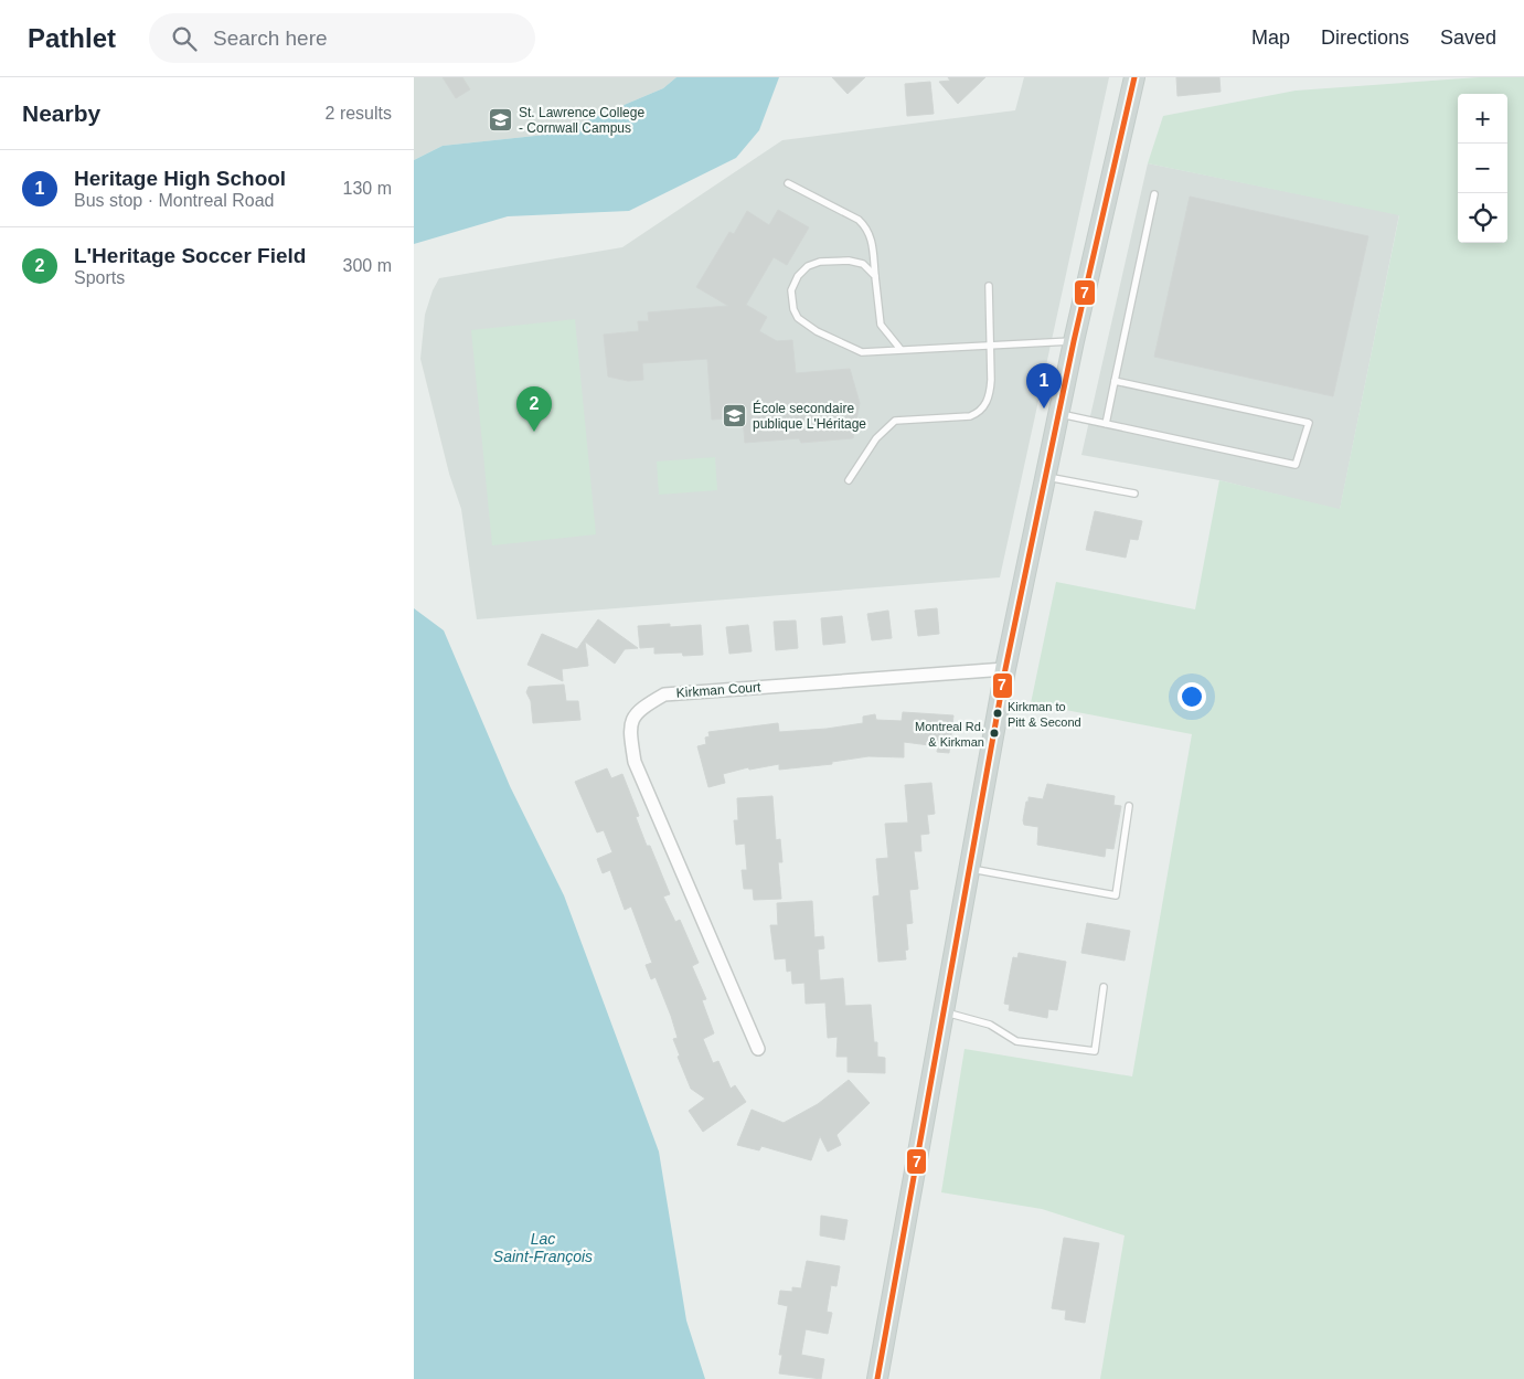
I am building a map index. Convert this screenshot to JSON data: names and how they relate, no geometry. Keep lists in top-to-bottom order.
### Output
{
  "streets": {
    "street": ["Kirkman Court"]
  },
  "water": ["Lac Saint-François"],
  "places": {
    "school or university": ["St. Lawrence College - Cornwall Campus", "École secondaire publique L'Héritage"],
    "other": ["Kirkman to Pitt & Second", "Montreal Rd. & Kirkman"]
  },
  "lines": ["transit line 7"],
  "page": {
    "header": "Pathlet",
    "search": "Search here",
    "nav": ["Map", "Directions", "Saved"],
    "heading": ["Nearby", "2 results"],
    "map_buttons": ["+", "−"],
    "list": [
      {
        "mark": "1",
        "name": "Heritage High School",
        "note": "Bus stop · Montreal Road",
        "value": "130 m"
      },
      {
        "mark": "2",
        "name": "L'Heritage Soccer Field",
        "note": "Sports",
        "value": "300 m"
      }
    ],
    "pins": ["1", "2"]
  }
}
